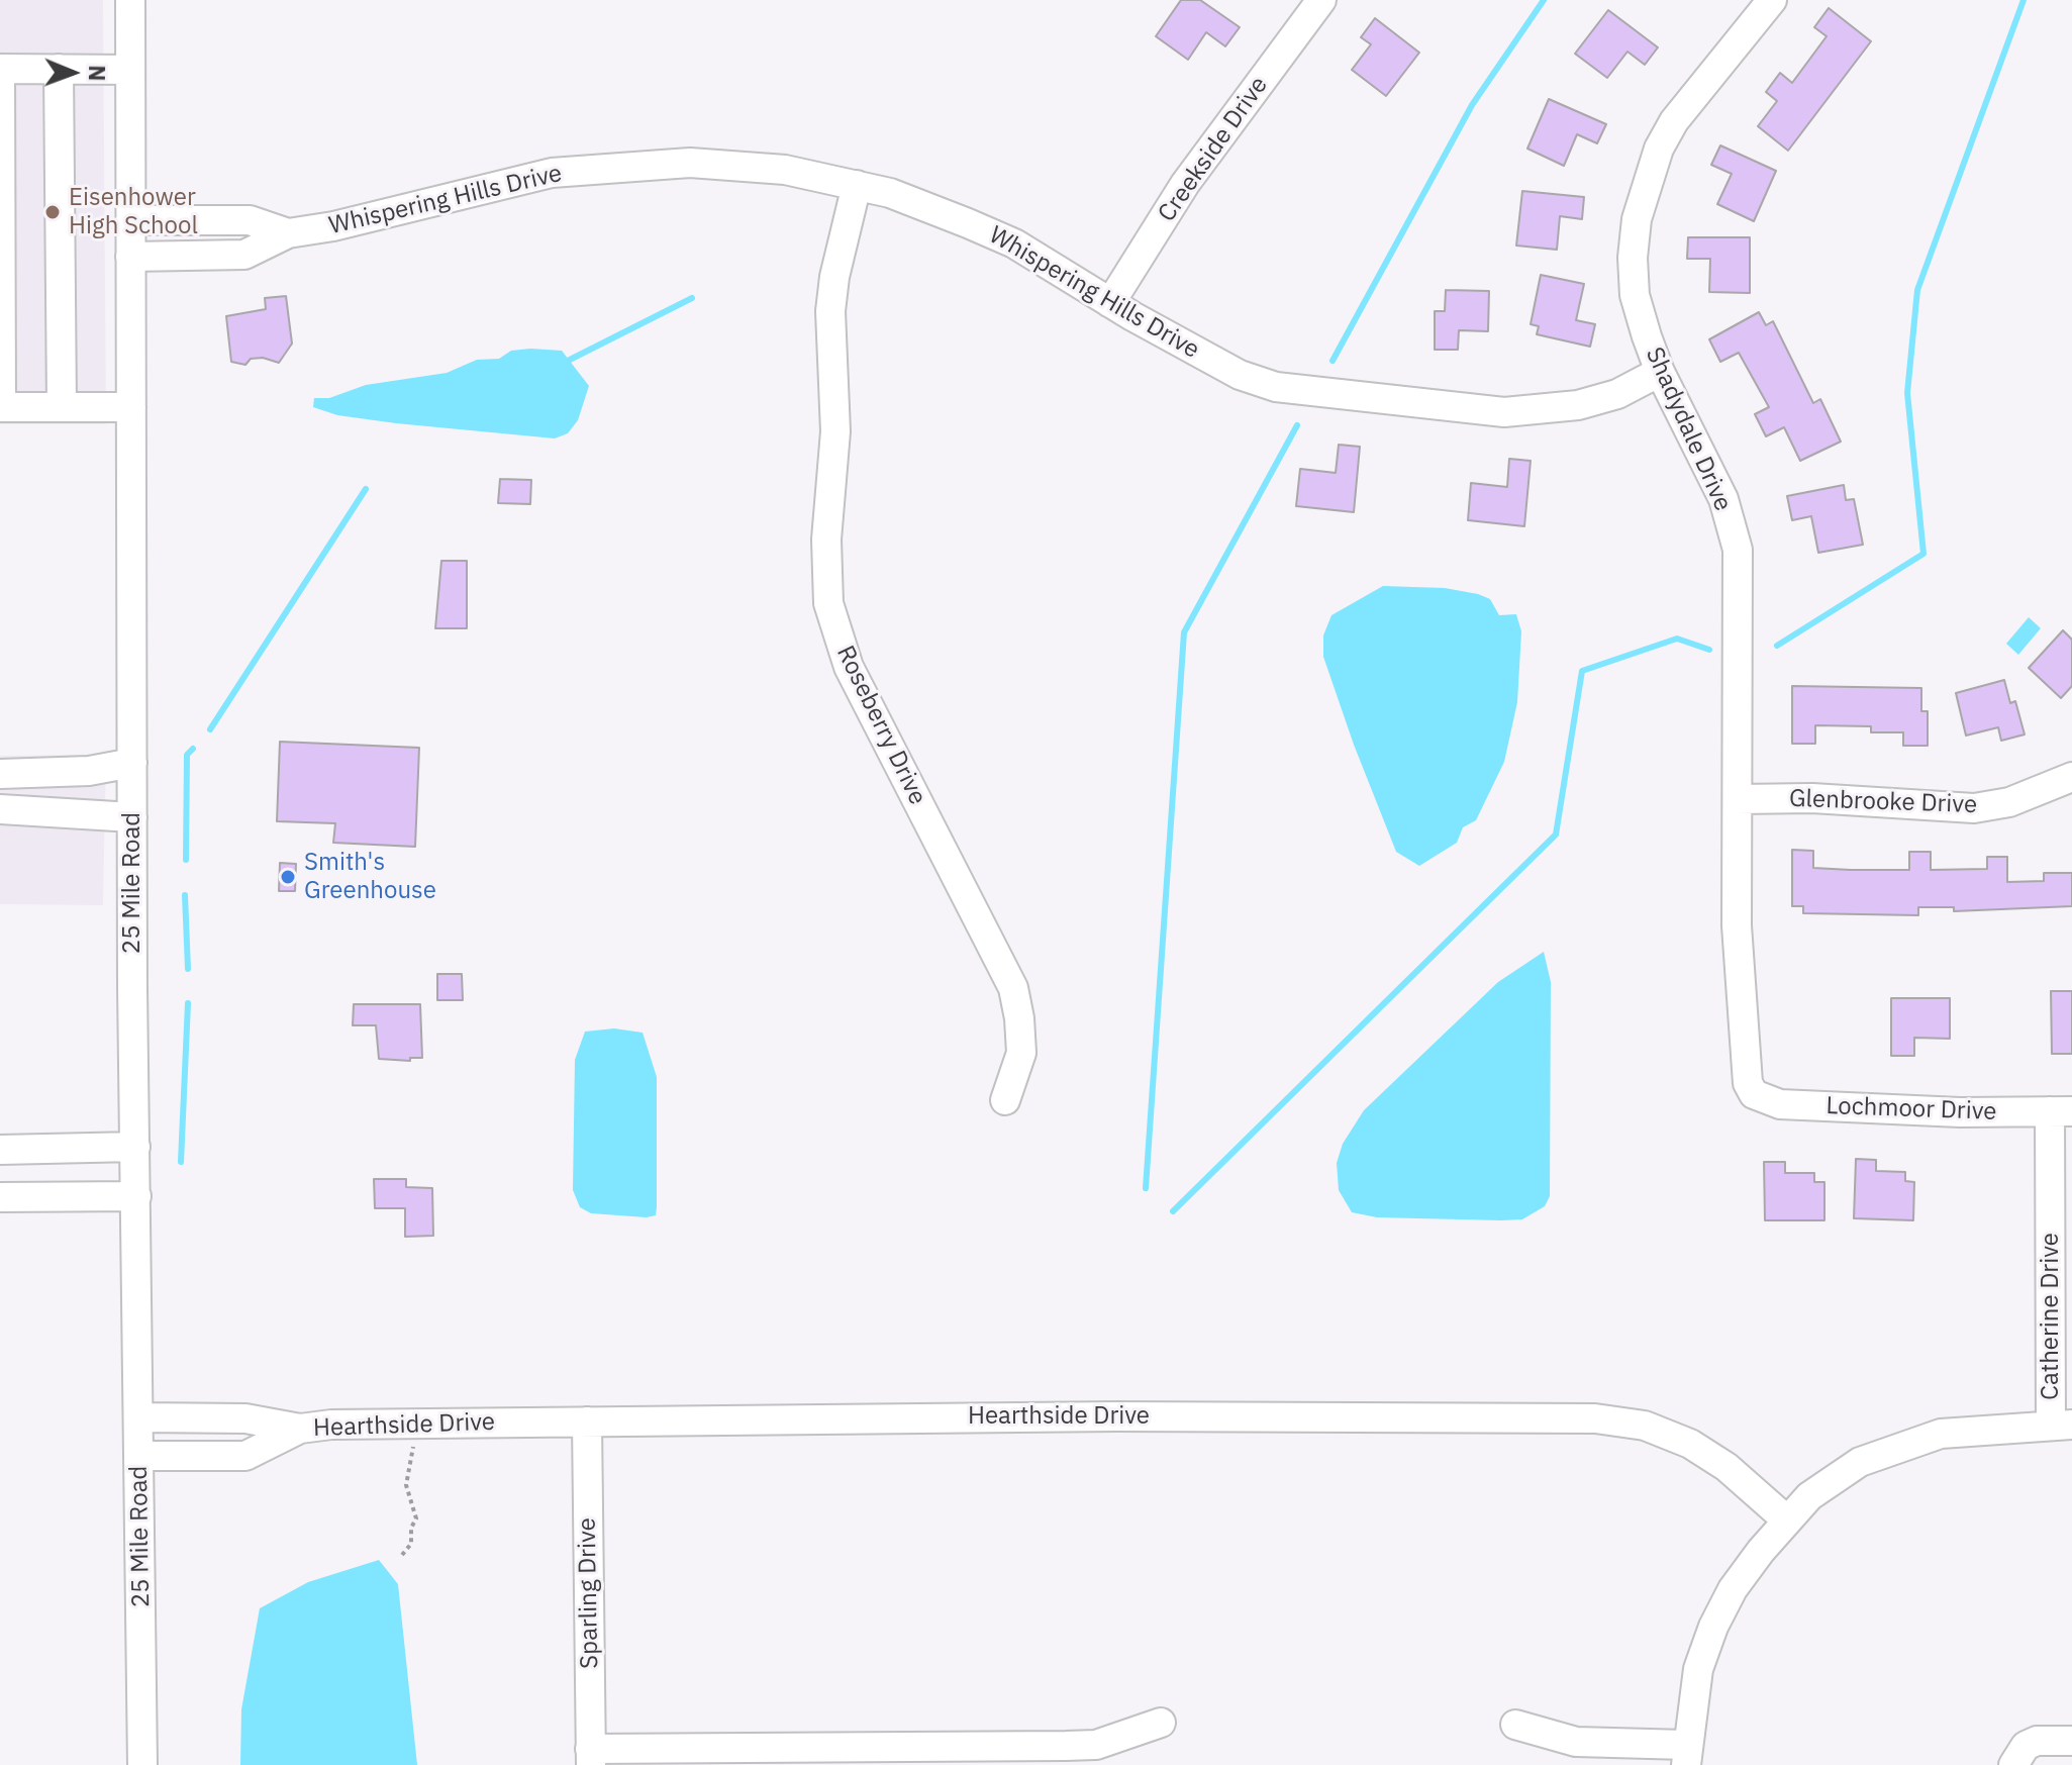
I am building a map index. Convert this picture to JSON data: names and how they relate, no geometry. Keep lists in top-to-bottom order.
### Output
{
  "streets": {
    "street": [
      "Creekside Drive",
      "Whispering Hills Drive",
      "Shadydale Drive",
      "Roseberry Drive",
      "Glenbrooke Drive",
      "25 Mile Road",
      "Lochmoor Drive",
      "Catherine Drive",
      "Hearthside Drive",
      "Sparling Drive"
    ]
  },
  "crossings": [
    ["Creekside Drive", "Whispering Hills Drive"],
    ["Whispering Hills Drive", "Shadydale Drive"],
    ["Whispering Hills Drive", "Roseberry Drive"],
    ["Whispering Hills Drive", "25 Mile Road"],
    ["Shadydale Drive", "Glenbrooke Drive"],
    ["Shadydale Drive", "Lochmoor Drive"],
    ["25 Mile Road", "Hearthside Drive"],
    ["Lochmoor Drive", "Catherine Drive"],
    ["Hearthside Drive", "Sparling Drive"]
  ],
  "places": ["Eisenhower High School", "Smith's Greenhouse"],
  "north": "right"
}
